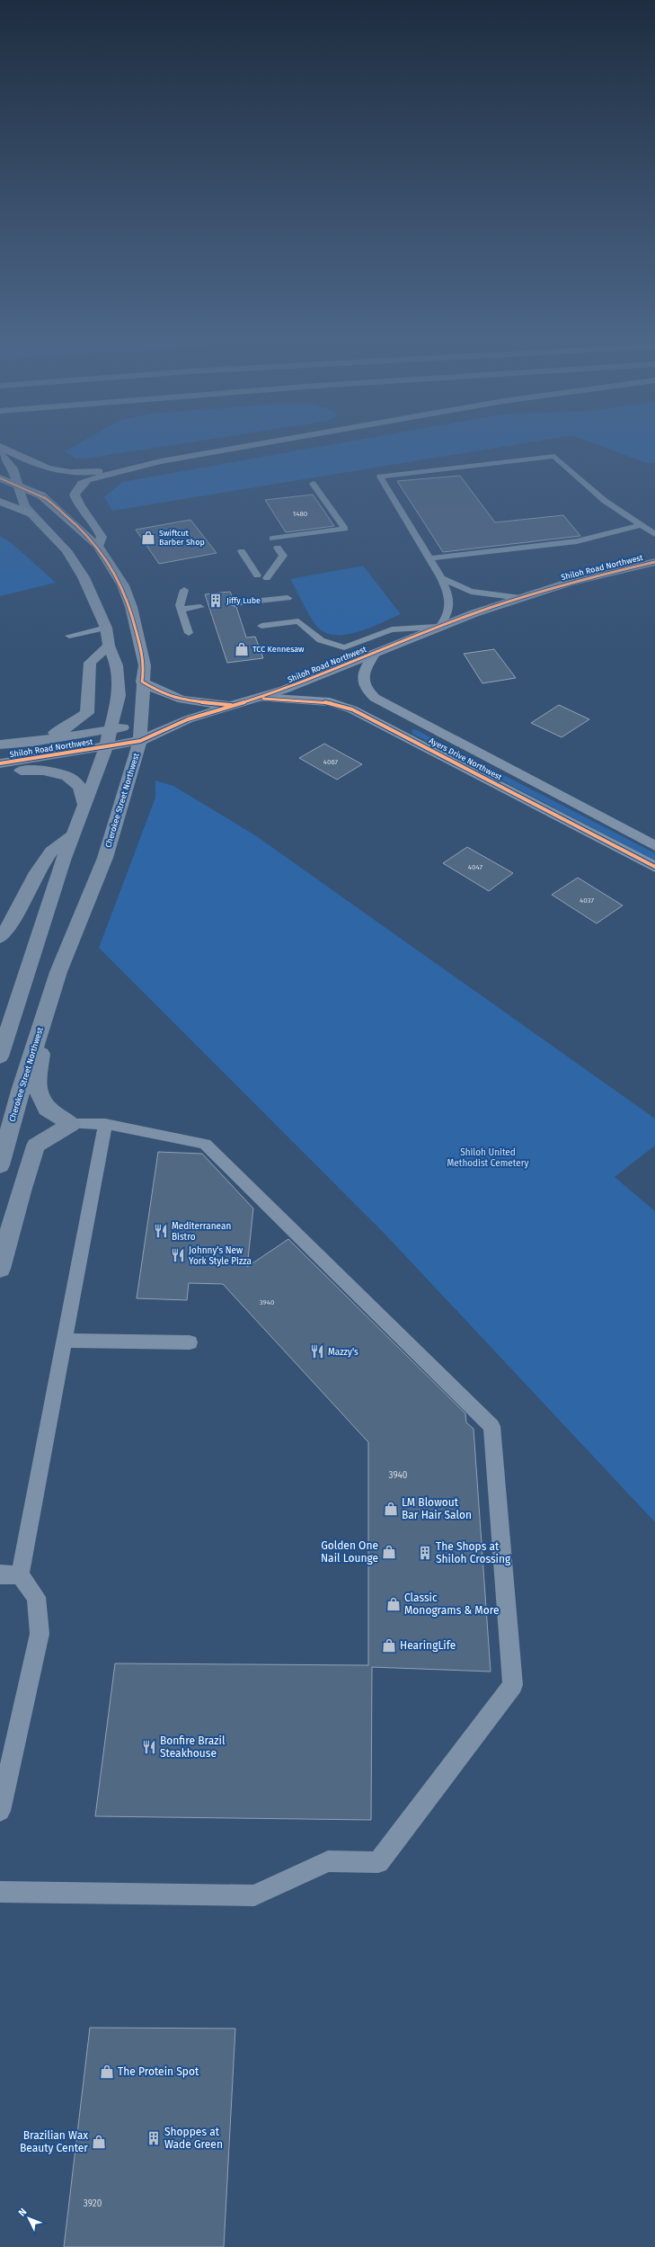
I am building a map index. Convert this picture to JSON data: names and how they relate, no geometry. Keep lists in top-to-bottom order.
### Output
{
  "streets": {
    "main road": ["Shiloh Road Northwest", "Cherokee Street Northwest"],
    "street": ["Ayers Drive Northwest"]
  },
  "crossings": [
    ["Shiloh Road Northwest", "Ayers Drive Northwest"],
    ["Shiloh Road Northwest", "Cherokee Street Northwest"]
  ],
  "parks": ["Shiloh United Methodist Cemetery"],
  "places": {
    "shop": [
      "Swiftcut Barber Shop",
      "TCC Kennesaw",
      "LM Blowout Bar Hair Salon",
      "Golden One Nail Lounge",
      "Classic Monograms & More",
      "HearingLife",
      "The Protein Spot",
      "Brazilian Wax Beauty Center"
    ],
    "building": ["Jiffy Lube", "The Shops at Shiloh Crossing", "Shoppes at Wade Green"],
    "restaurant": [
      "Mediterranean Bistro",
      "Johnny's New York Style Pizza",
      "Mazzy's",
      "Bonfire Brazil Steakhouse"
    ]
  },
  "house_numbers": [
    "1480",
    "4067",
    "4047",
    "4037",
    "3940",
    "3940",
    "3920"
  ],
  "north": "top left"
}
